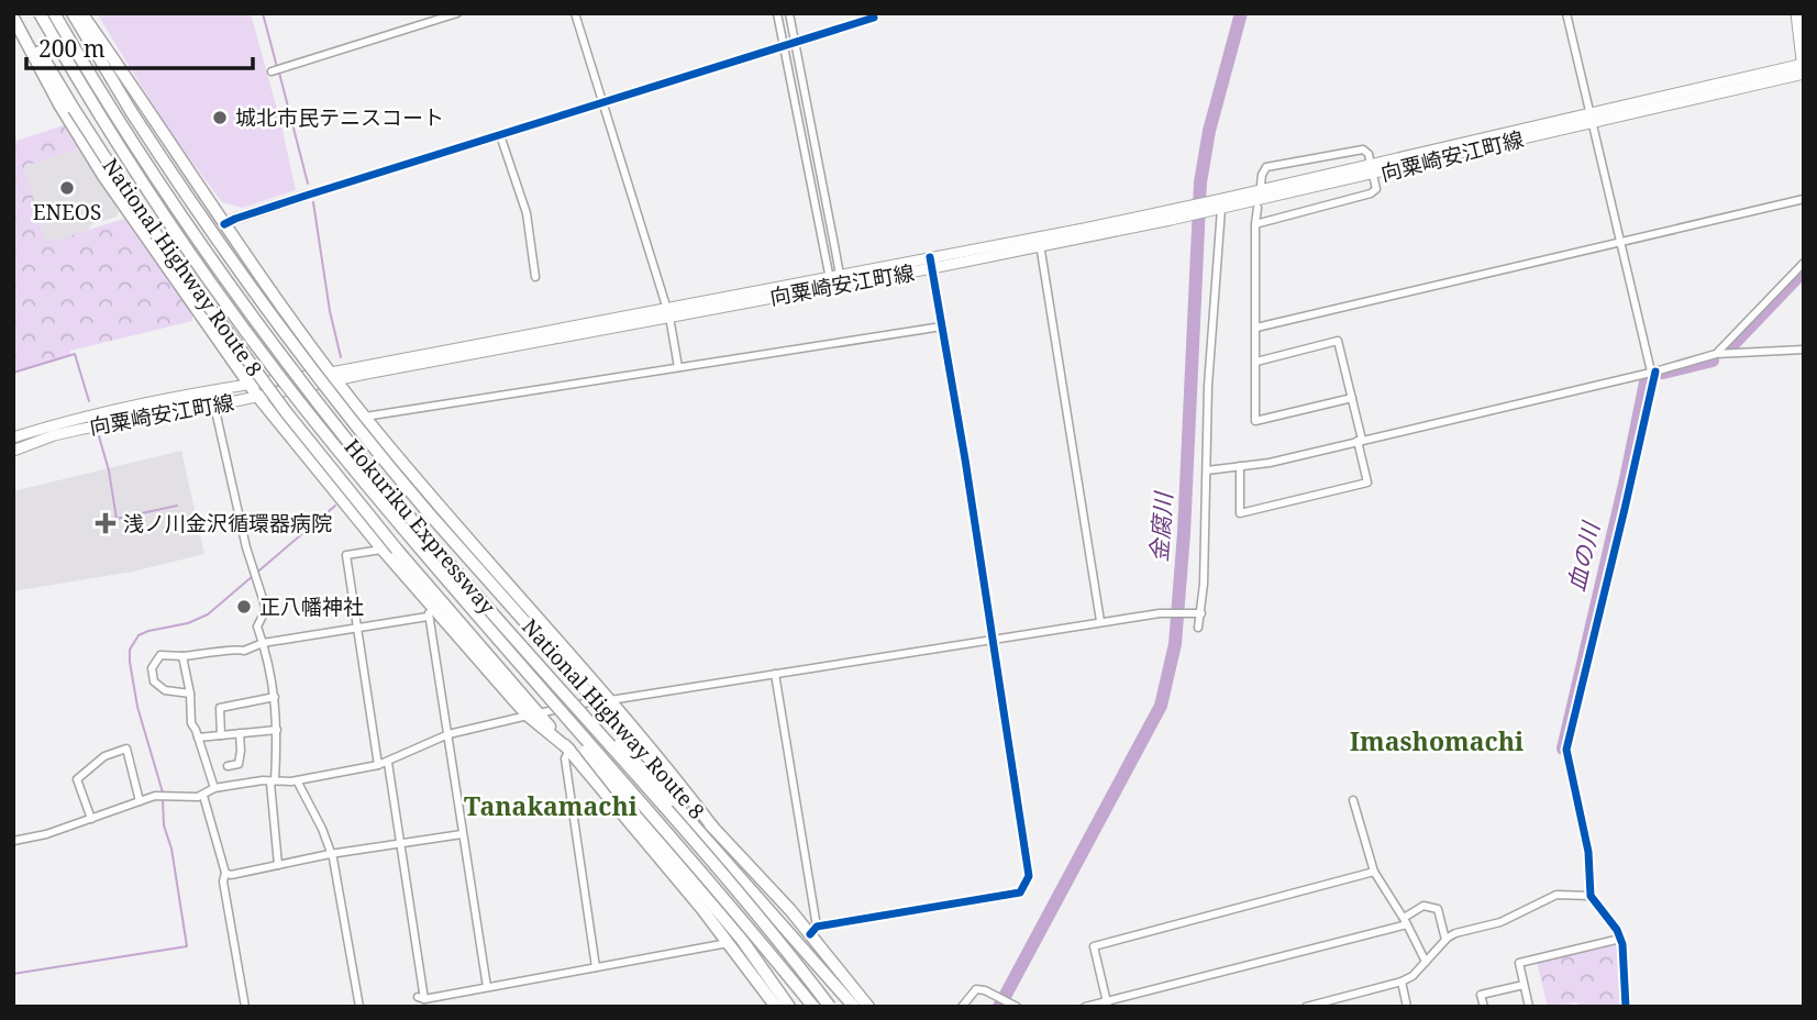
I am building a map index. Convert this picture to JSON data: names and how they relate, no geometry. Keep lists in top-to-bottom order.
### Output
{
  "streets": {
    "highway": ["National Highway Route 8", "Hokuriku Expressway"],
    "main road": ["向粟崎安江町線"]
  },
  "districts": ["Imashomachi", "Tanakamachi"],
  "water": ["金腐川", "血の川"],
  "places": {
    "other": ["城北市民テニスコート", "ENEOS", "正八幡神社"],
    "health": ["浅ノ川金沢循環器病院"]
  },
  "scale_bar": "200 m"
}
